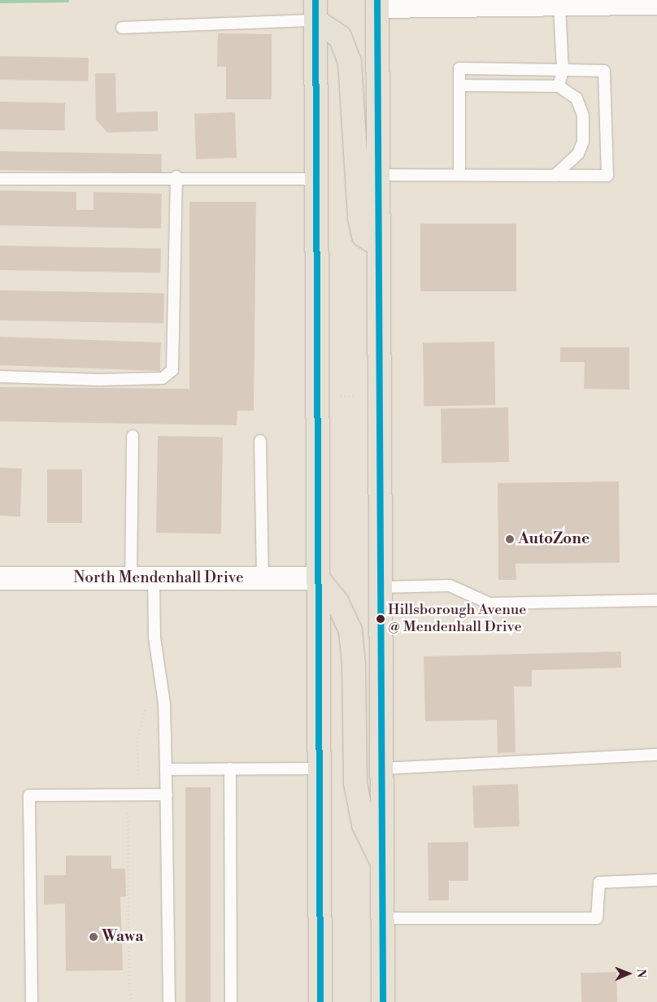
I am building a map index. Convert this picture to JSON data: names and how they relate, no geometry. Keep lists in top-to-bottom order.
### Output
{
  "streets": {
    "street": ["North Mendenhall Drive"]
  },
  "places": ["AutoZone", "Hillsborough Avenue @ Mendenhall Drive", "Wawa"],
  "north": "right"
}
